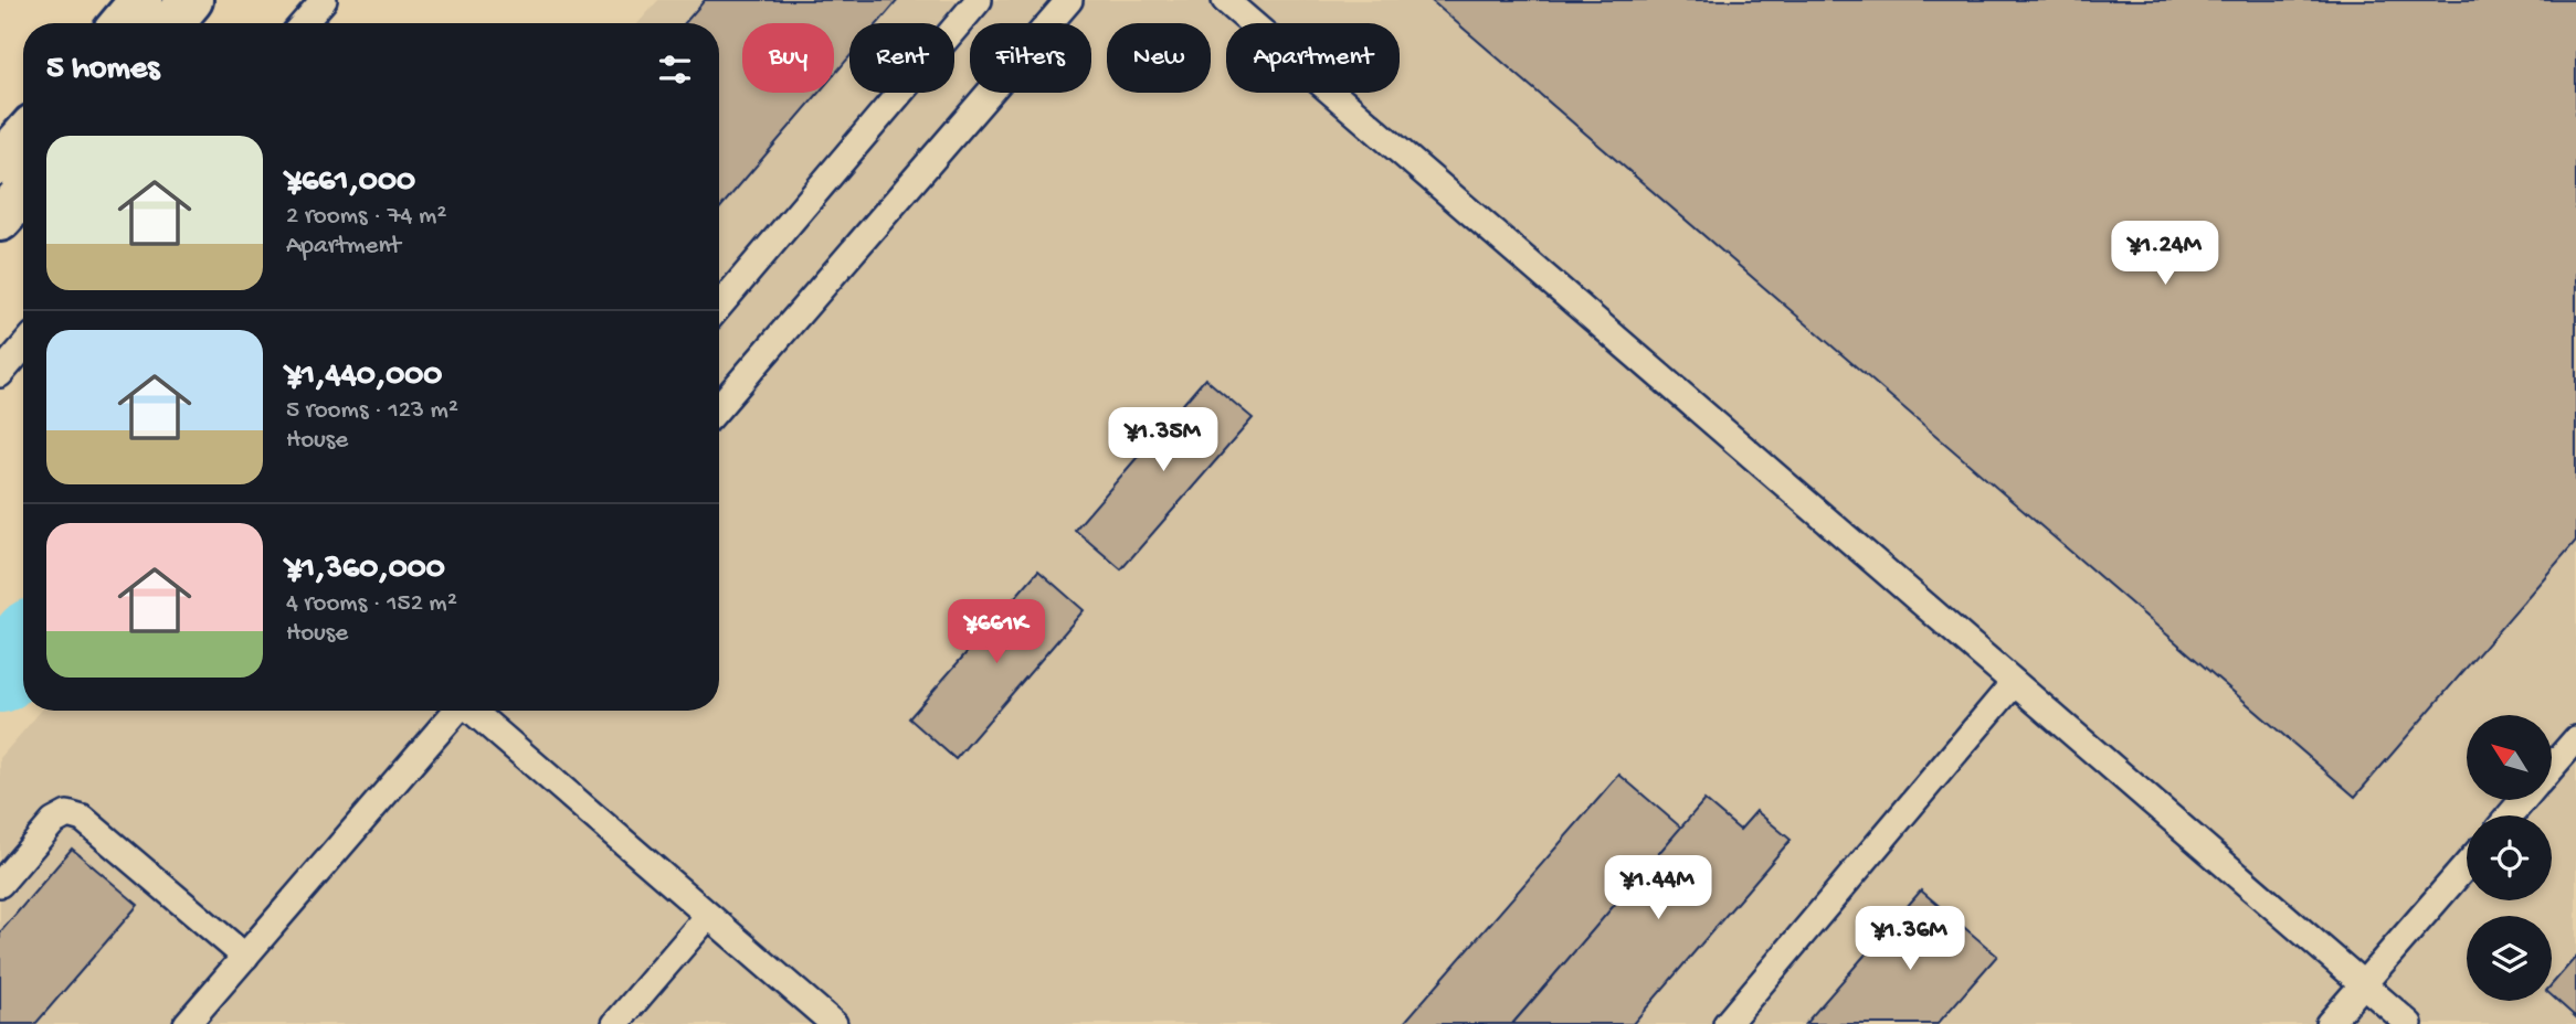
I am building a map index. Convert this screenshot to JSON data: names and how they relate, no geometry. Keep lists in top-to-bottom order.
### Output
{
  "north": "top left",
  "page": {
    "chip": [
      "Buy",
      "Rent",
      "Filters",
      "New",
      "Apartment"
    ],
    "heading": "5 homes",
    "list": [
      {
        "name": "¥661,000",
        "note": "2 rooms · 74 m² · Apartment"
      },
      {
        "name": "¥1,440,000",
        "note": "5 rooms · 123 m² · House"
      },
      {
        "name": "¥1,360,000",
        "note": "4 rooms · 152 m² · House"
      }
    ],
    "price": [
      "¥1.24M",
      "¥1.35M",
      "¥661K",
      "¥1.44M",
      "¥1.36M"
    ]
  }
}
